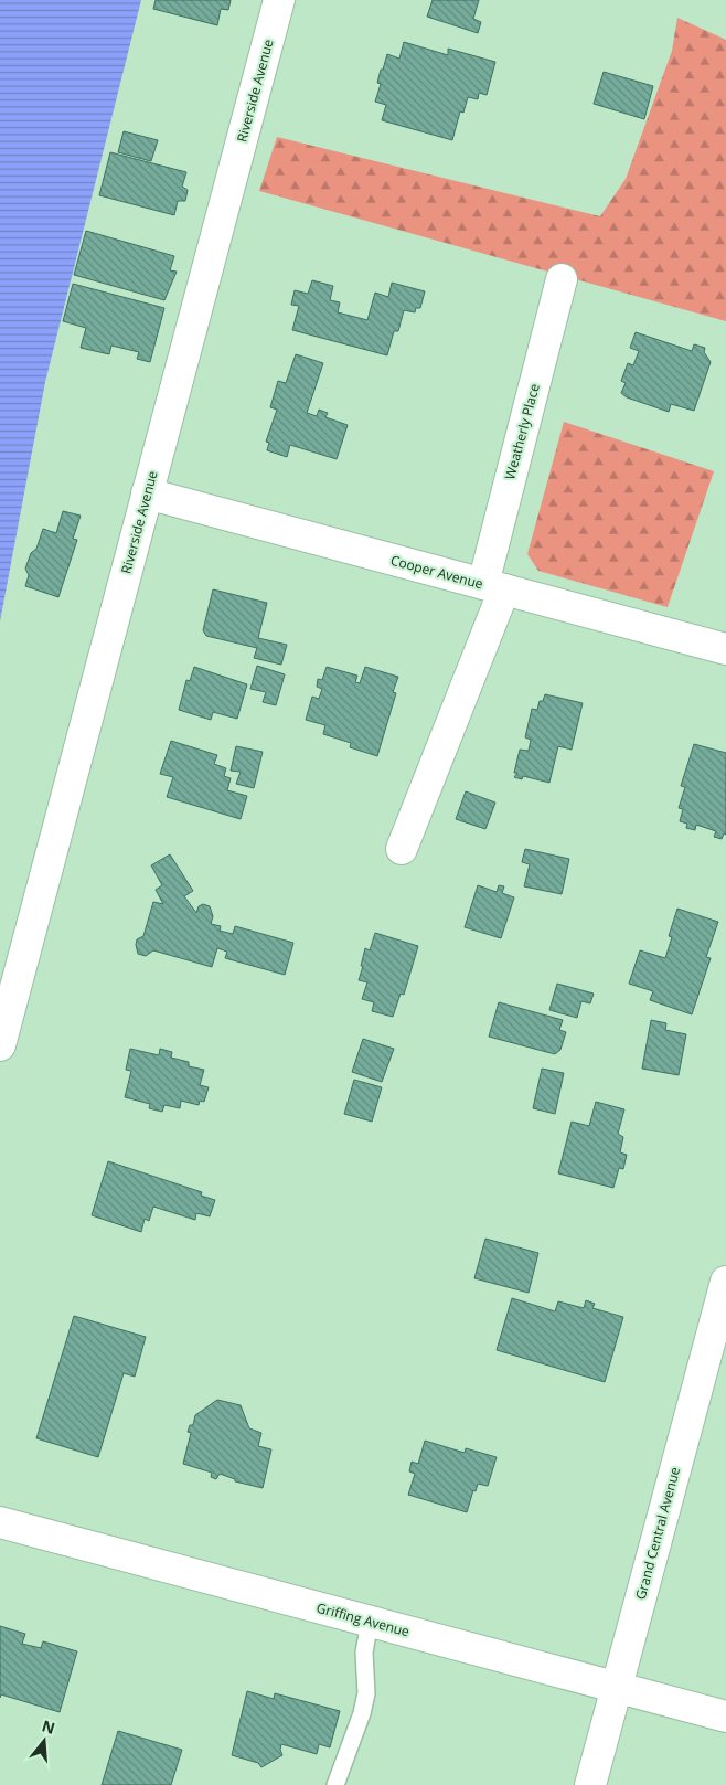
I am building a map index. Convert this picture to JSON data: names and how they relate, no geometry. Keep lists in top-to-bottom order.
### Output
{
  "streets": {
    "street": [
      "Riverside Avenue",
      "Weatherly Place",
      "Cooper Avenue",
      "Grand Central Avenue",
      "Griffing Avenue"
    ]
  },
  "crossings": [
    ["Riverside Avenue", "Cooper Avenue"],
    ["Weatherly Place", "Cooper Avenue"],
    ["Grand Central Avenue", "Griffing Avenue"]
  ],
  "north": "top"
}
